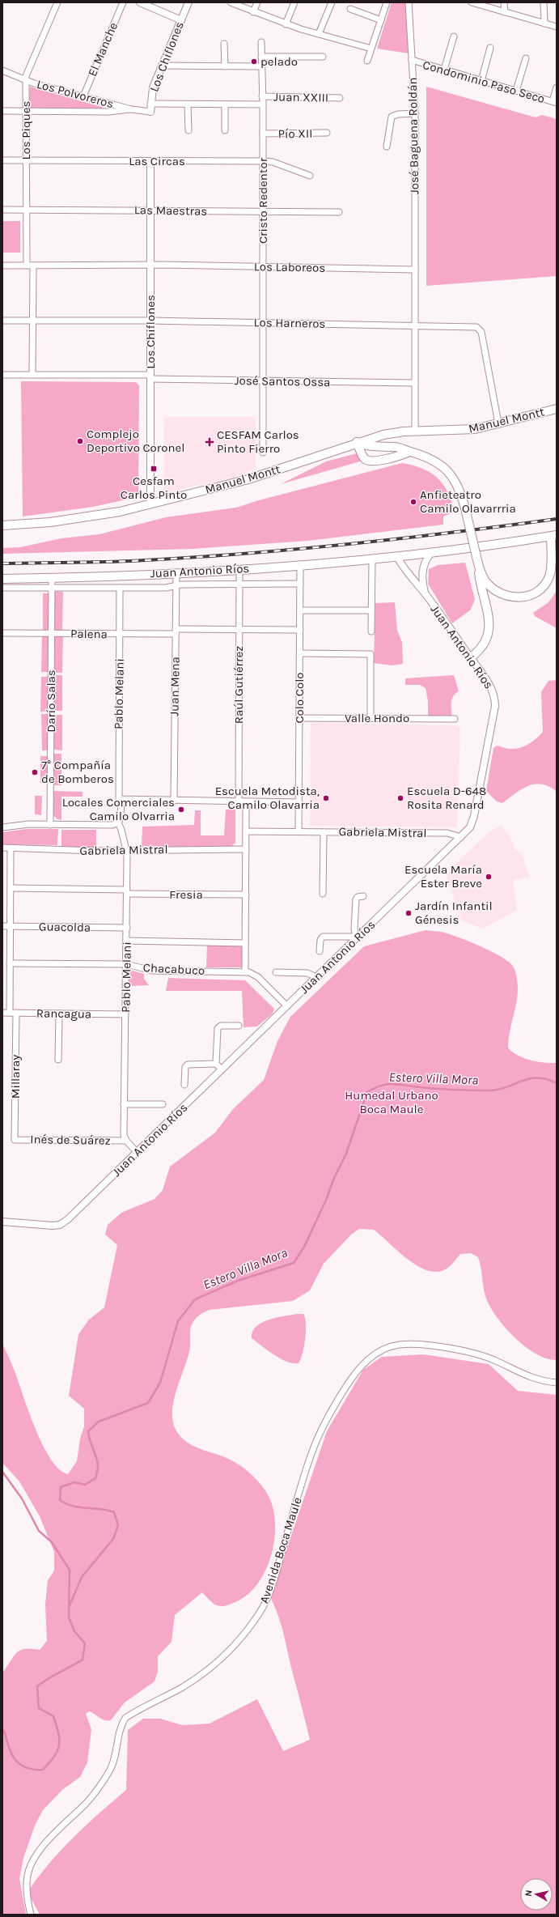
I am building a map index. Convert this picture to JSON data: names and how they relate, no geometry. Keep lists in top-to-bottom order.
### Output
{
  "streets": {
    "main road": ["Manuel Montt", "Juan Antonio Ríos"],
    "street": [
      "El Manche",
      "Los Chiflones",
      "Condominio Paso Seco",
      "Los Polvoreros",
      "Juan XXIII",
      "Los Piques",
      "Pío XII",
      "José Baguena Roldán",
      "Las Circas",
      "Cristo Redentor",
      "Las Maestras",
      "Los Laboreos",
      "Los Harneros",
      "José Santos Ossa",
      "Palena",
      "Raúl Gutiérrez",
      "Juan Mena",
      "Pablo Melani",
      "Colo Colo",
      "Darío Salas",
      "Valle Hondo",
      "Gabriela Mistral",
      "Fresia",
      "Guacolda",
      "Chacabuco",
      "Rancagua",
      "Millaray",
      "Inés de Suárez",
      "Avenida Boca Maule"
    ]
  },
  "crossings": [
    ["El Manche", "Los Polvoreros"],
    ["Los Chiflones", "Los Polvoreros"],
    ["Los Chiflones", "Las Circas"],
    ["Los Chiflones", "Las Maestras"],
    ["Los Chiflones", "Los Laboreos"],
    ["Los Chiflones", "Los Harneros"],
    ["Los Chiflones", "José Santos Ossa"],
    ["Los Chiflones", "Manuel Montt"],
    ["Condominio Paso Seco", "José Baguena Roldán"],
    ["Los Polvoreros", "Los Piques"],
    ["Juan XXIII", "Cristo Redentor"],
    ["Los Piques", "Las Circas"],
    ["Los Piques", "Las Maestras"],
    ["Los Piques", "Los Laboreos"],
    ["Pío XII", "Cristo Redentor"],
    ["José Baguena Roldán", "Los Laboreos"],
    ["Las Circas", "Cristo Redentor"],
    ["Cristo Redentor", "Las Maestras"],
    ["Cristo Redentor", "Los Laboreos"],
    ["Cristo Redentor", "Los Harneros"],
    ["Cristo Redentor", "José Santos Ossa"],
    ["Los Harneros", "Manuel Montt"],
    ["Juan Antonio Ríos", "Raúl Gutiérrez"],
    ["Juan Antonio Ríos", "Juan Mena"],
    ["Juan Antonio Ríos", "Colo Colo"],
    ["Juan Antonio Ríos", "Darío Salas"],
    ["Juan Antonio Ríos", "Gabriela Mistral"],
    ["Juan Antonio Ríos", "Chacabuco"],
    ["Palena", "Raúl Gutiérrez"],
    ["Palena", "Juan Mena"],
    ["Palena", "Pablo Melani"],
    ["Palena", "Colo Colo"],
    ["Palena", "Darío Salas"],
    ["Pablo Melani", "Gabriela Mistral"],
    ["Pablo Melani", "Fresia"],
    ["Pablo Melani", "Guacolda"],
    ["Pablo Melani", "Chacabuco"],
    ["Pablo Melani", "Rancagua"],
    ["Pablo Melani", "Inés de Suárez"],
    ["Colo Colo", "Valle Hondo"],
    ["Colo Colo", "Gabriela Mistral"],
    ["Darío Salas", "Gabriela Mistral"],
    ["Rancagua", "Millaray"],
    ["Millaray", "Inés de Suárez"]
  ],
  "water": ["Estero Villa Mora"],
  "parks": ["Humedal Urbano Boca Maule"],
  "places": {
    "other": [
      "pelado",
      "Complejo Deportivo Coronel",
      "Anfieteatro Camilo Olavarrria",
      "7° Compañía de Bomberos",
      "Escuela Metodista, Camilo Olavarria",
      "Escuela D-648 Rosita Renard",
      "Locales Comerciales Camilo Olvarria",
      "Escuela María Ester Breve",
      "Jardín Infantil Génesis"
    ],
    "health": ["CESFAM Carlos Pinto Fierro"],
    "transit": ["Cesfam Carlos Pinto"]
  },
  "north": "left"
}
